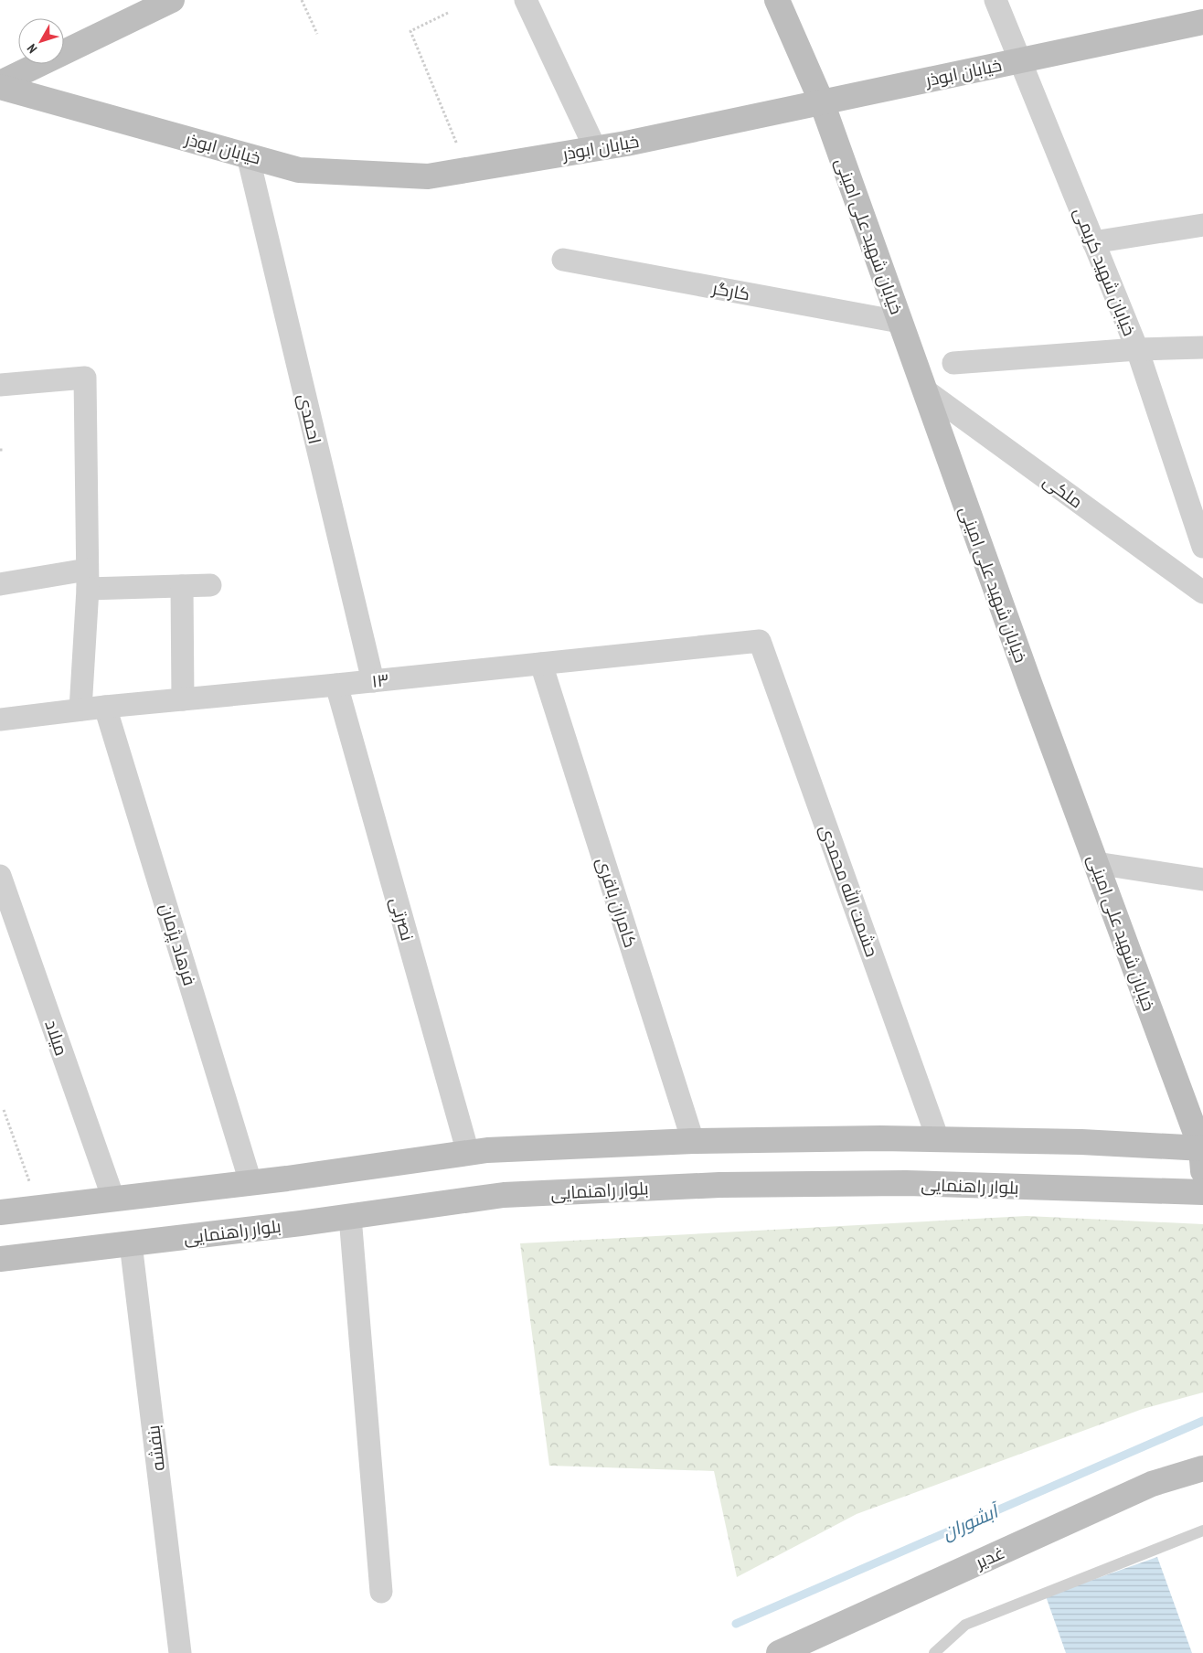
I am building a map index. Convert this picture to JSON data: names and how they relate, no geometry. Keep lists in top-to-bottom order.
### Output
{
  "streets": {
    "street": [
      "خیابان ابوذر",
      "خیابان شهید علی امینی",
      "خیابان شهید کریمی",
      "کارگر",
      "احمدی",
      "ملکی",
      "۱۳",
      "حشمت الله محمدی",
      "کامران باقری",
      "نصرتی",
      "فرهاد پژمان",
      "میلاد",
      "بلوار راهنمایی",
      "بنفشه",
      "غدیر"
    ]
  },
  "crossings": [
    ["خیابان ابوذر", "خیابان شهید علی امینی"],
    ["خیابان ابوذر", "خیابان شهید کریمی"],
    ["خیابان ابوذر", "احمدی"],
    ["خیابان شهید علی امینی", "کارگر"],
    ["خیابان شهید علی امینی", "ملکی"],
    ["احمدی", "۱۳"],
    ["۱۳", "حشمت الله محمدی"],
    ["۱۳", "کامران باقری"],
    ["۱۳", "نصرتی"],
    ["۱۳", "فرهاد پژمان"],
    ["بلوار راهنمایی", "بنفشه"]
  ],
  "water": ["آبشوران"],
  "north": "bottom left"
}
